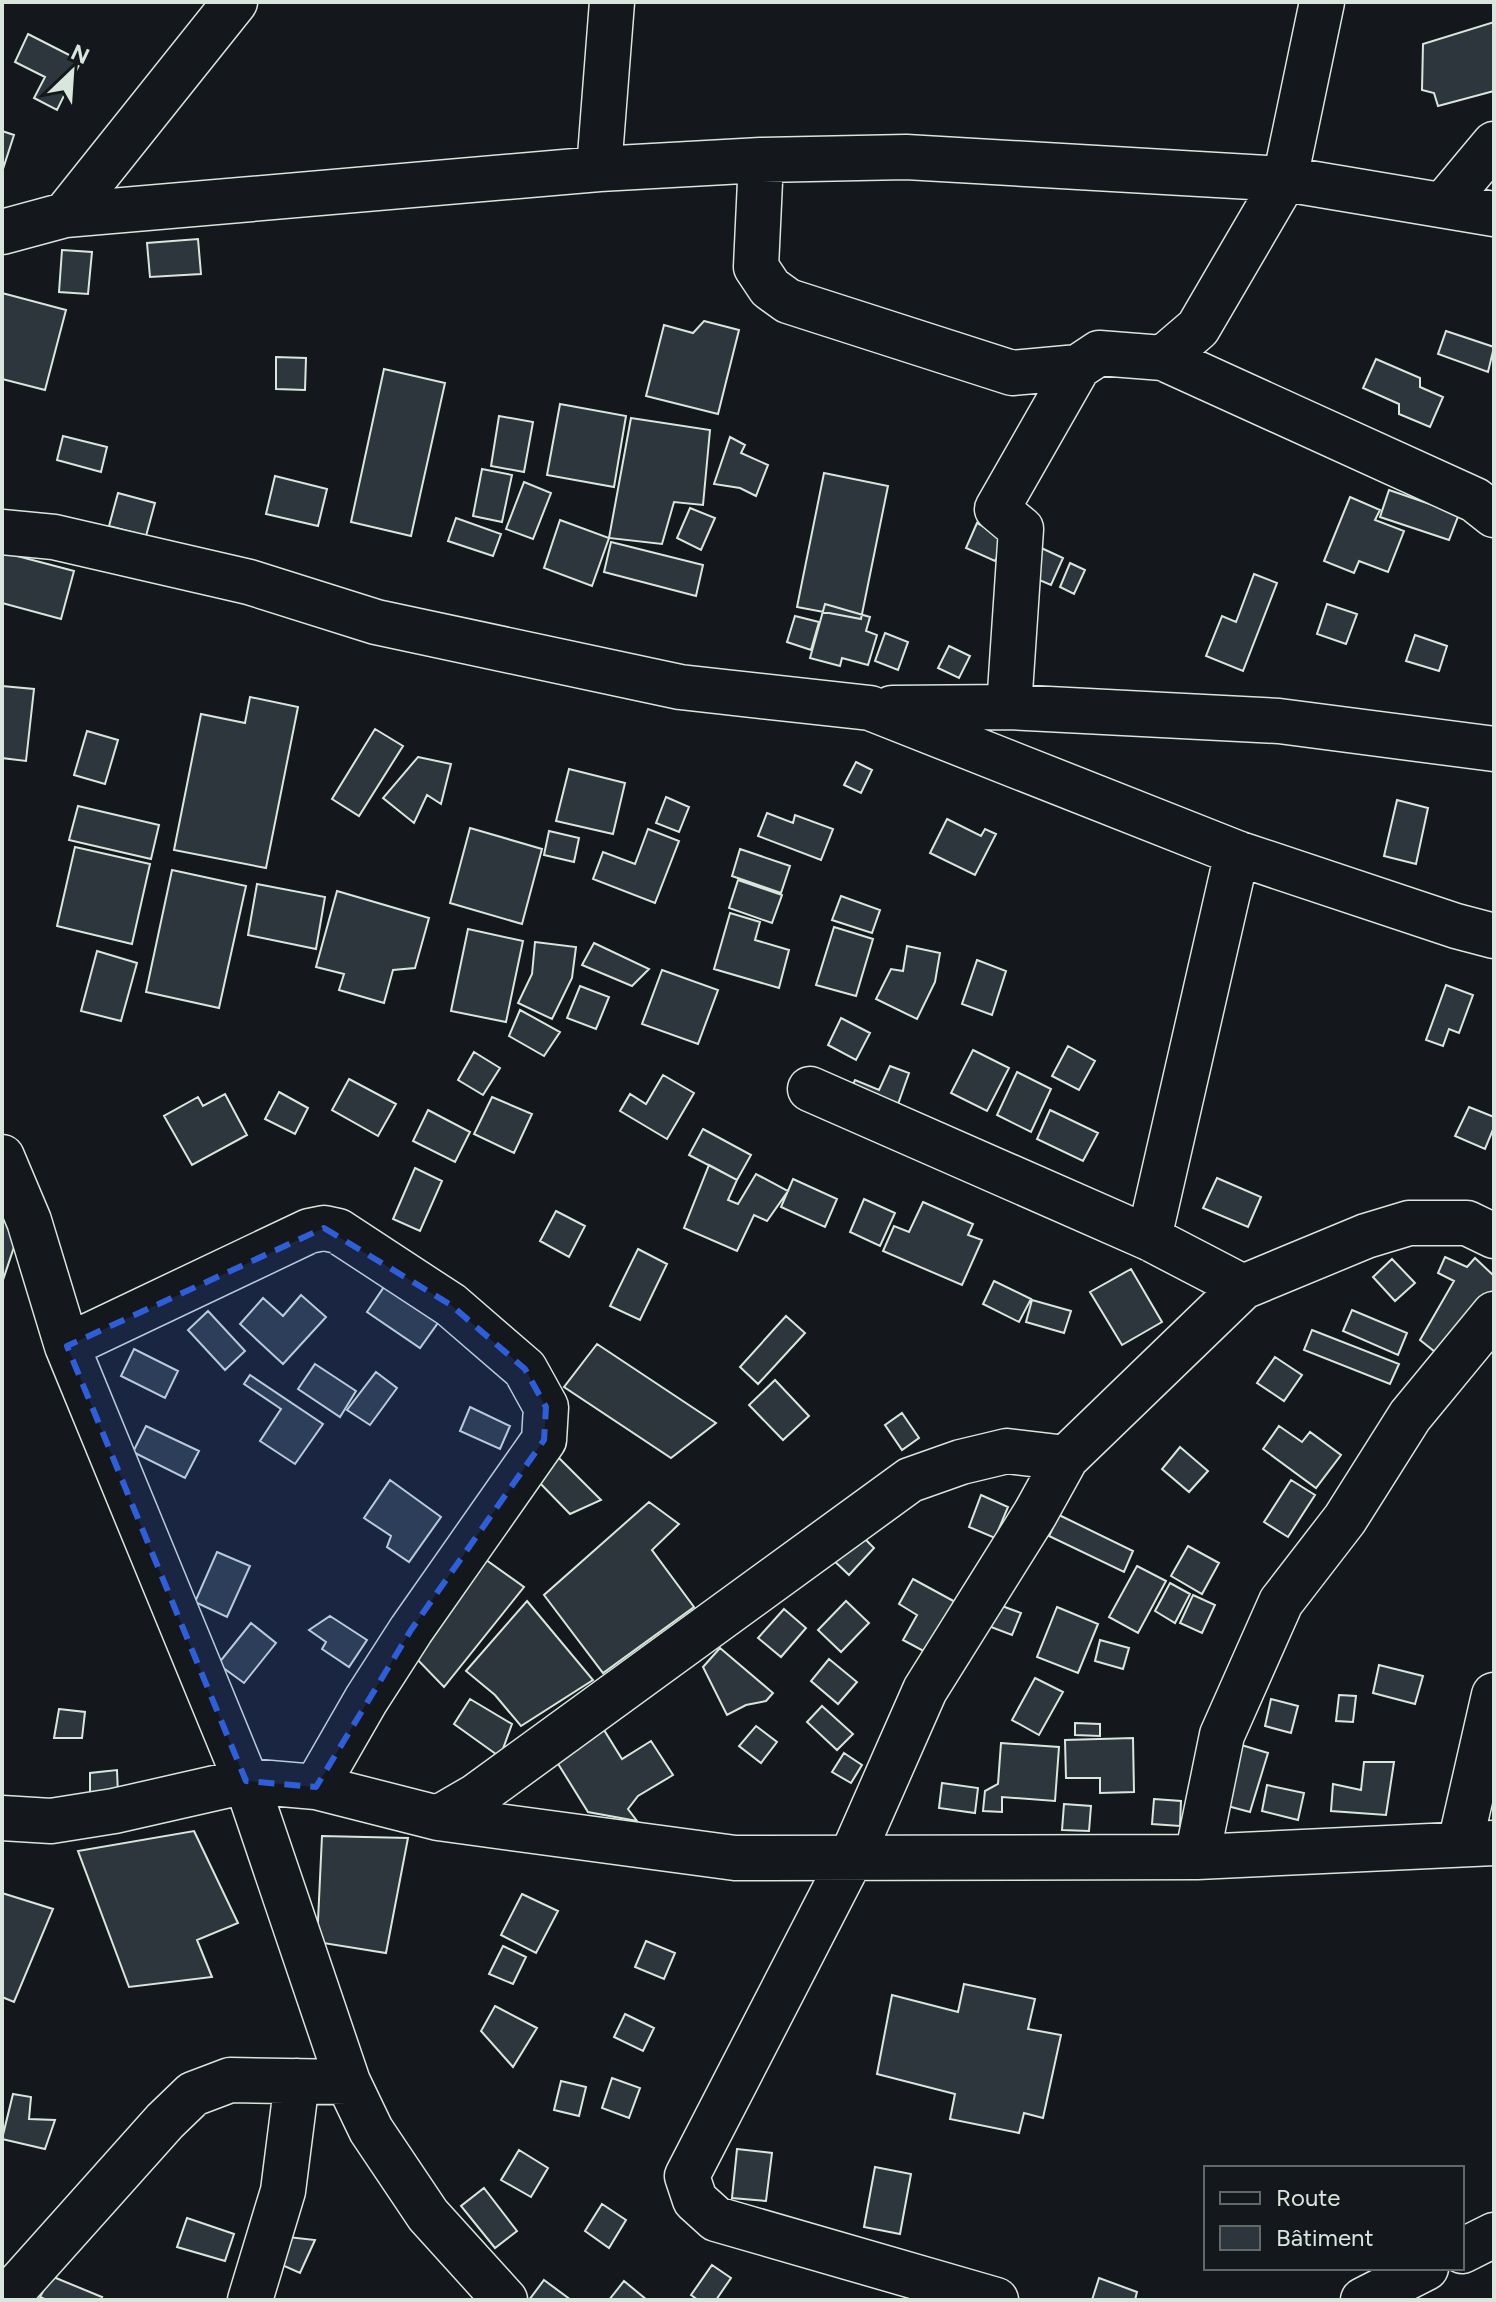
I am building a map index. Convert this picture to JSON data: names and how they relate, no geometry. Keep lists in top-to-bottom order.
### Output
{
  "legend": ["Route", "Bâtiment"],
  "north": "top right"
}
